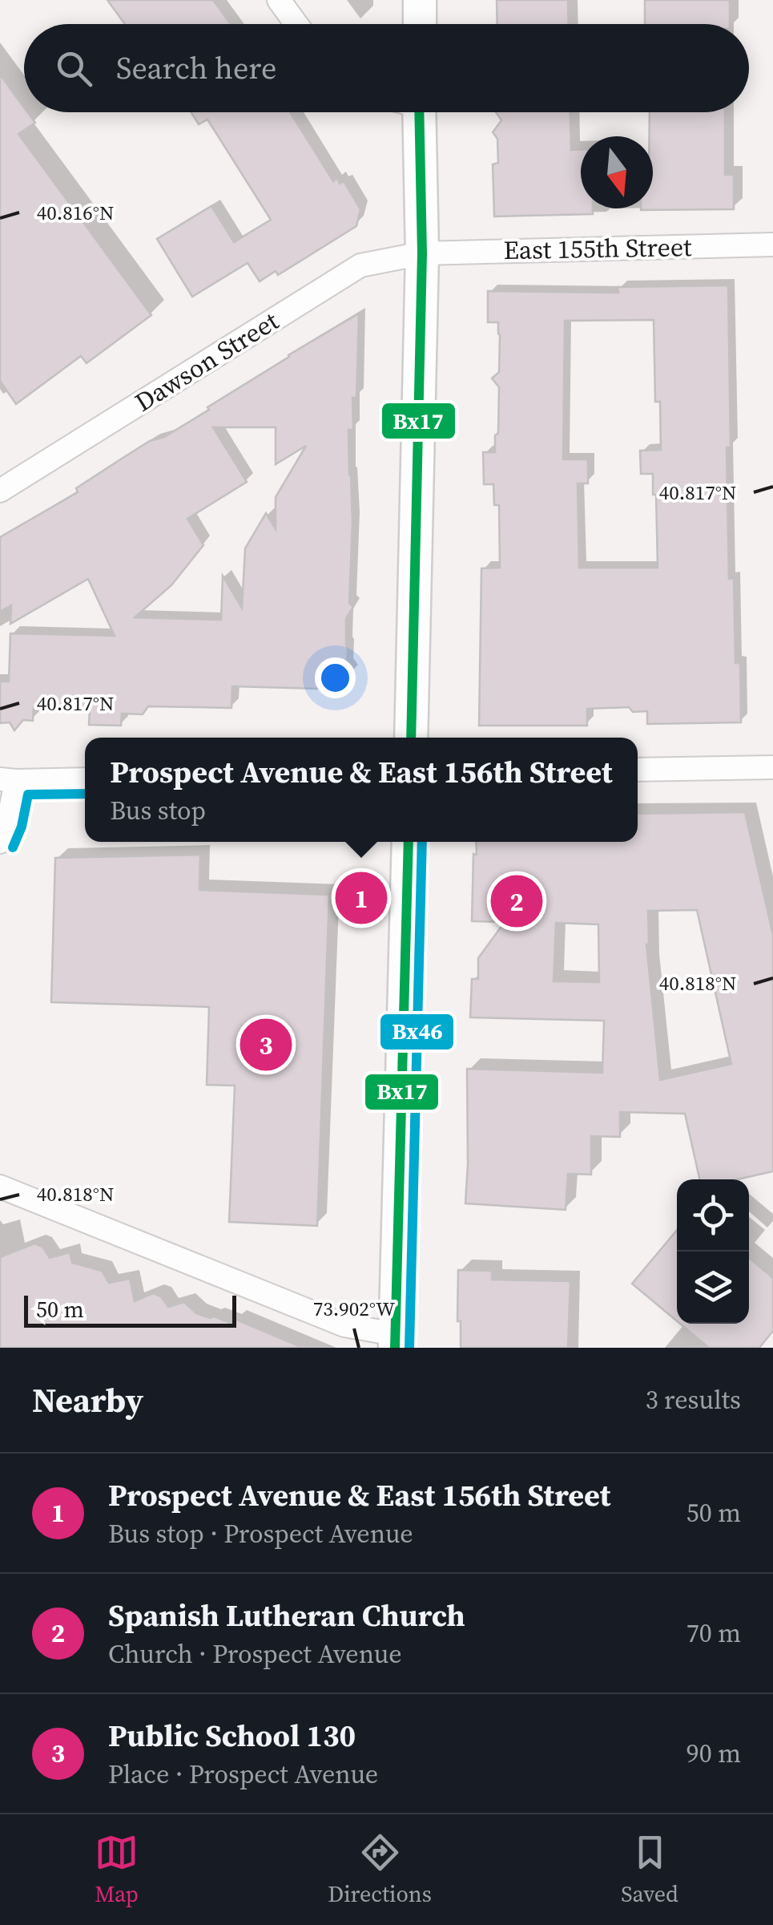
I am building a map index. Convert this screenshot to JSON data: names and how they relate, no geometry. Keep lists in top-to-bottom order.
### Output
{
  "streets": {
    "street": ["East 155th Street", "Dawson Street"]
  },
  "crossings": [
    ["East 155th Street", "Dawson Street"]
  ],
  "lines": ["transit line Bx17", "transit line Bx46"],
  "scale_bar": "50 m",
  "north": "bottom",
  "page": {
    "search": "Search here",
    "popup": ["Prospect Avenue & East 156th Street", "Bus stop"],
    "pins": ["1", "2", "3"],
    "scale": "50 m",
    "heading": ["Nearby", "3 results"],
    "list": [
      {
        "mark": "1",
        "name": "Prospect Avenue & East 156th Street",
        "note": "Bus stop · Prospect Avenue",
        "value": "50 m"
      },
      {
        "mark": "2",
        "name": "Spanish Lutheran Church",
        "note": "Church · Prospect Avenue",
        "value": "70 m"
      },
      {
        "mark": "3",
        "name": "Public School 130",
        "note": "Place · Prospect Avenue",
        "value": "90 m"
      }
    ],
    "nav": ["Map", "Directions", "Saved"]
  },
  "coordinates": [
    "40.816°N",
    "40.817°N",
    "40.818°N",
    "73.902°W"
  ]
}
